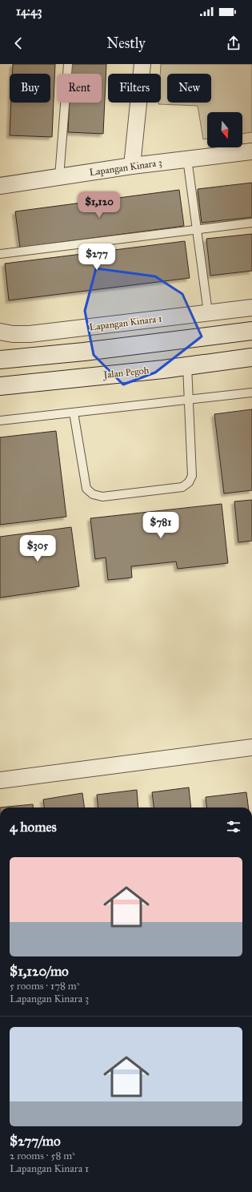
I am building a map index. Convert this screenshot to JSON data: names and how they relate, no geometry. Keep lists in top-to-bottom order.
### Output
{
  "streets": {
    "street": ["Lapangan Kinara 3", "Lapangan Kinara 1", "Jalan Pegoh"]
  },
  "north": "bottom",
  "page": {
    "status": "14:43",
    "header": "Nestly",
    "chip": [
      "Buy",
      "Rent",
      "Filters",
      "New"
    ],
    "price": [
      "$1,120",
      "$277",
      "$781",
      "$305"
    ],
    "heading": "4 homes",
    "list": [
      {
        "name": "$1,120/mo",
        "note": "5 rooms · 178 m² · Lapangan Kinara 3"
      },
      {
        "name": "$277/mo",
        "note": "2 rooms · 58 m² · Lapangan Kinara 1"
      }
    ]
  }
}
